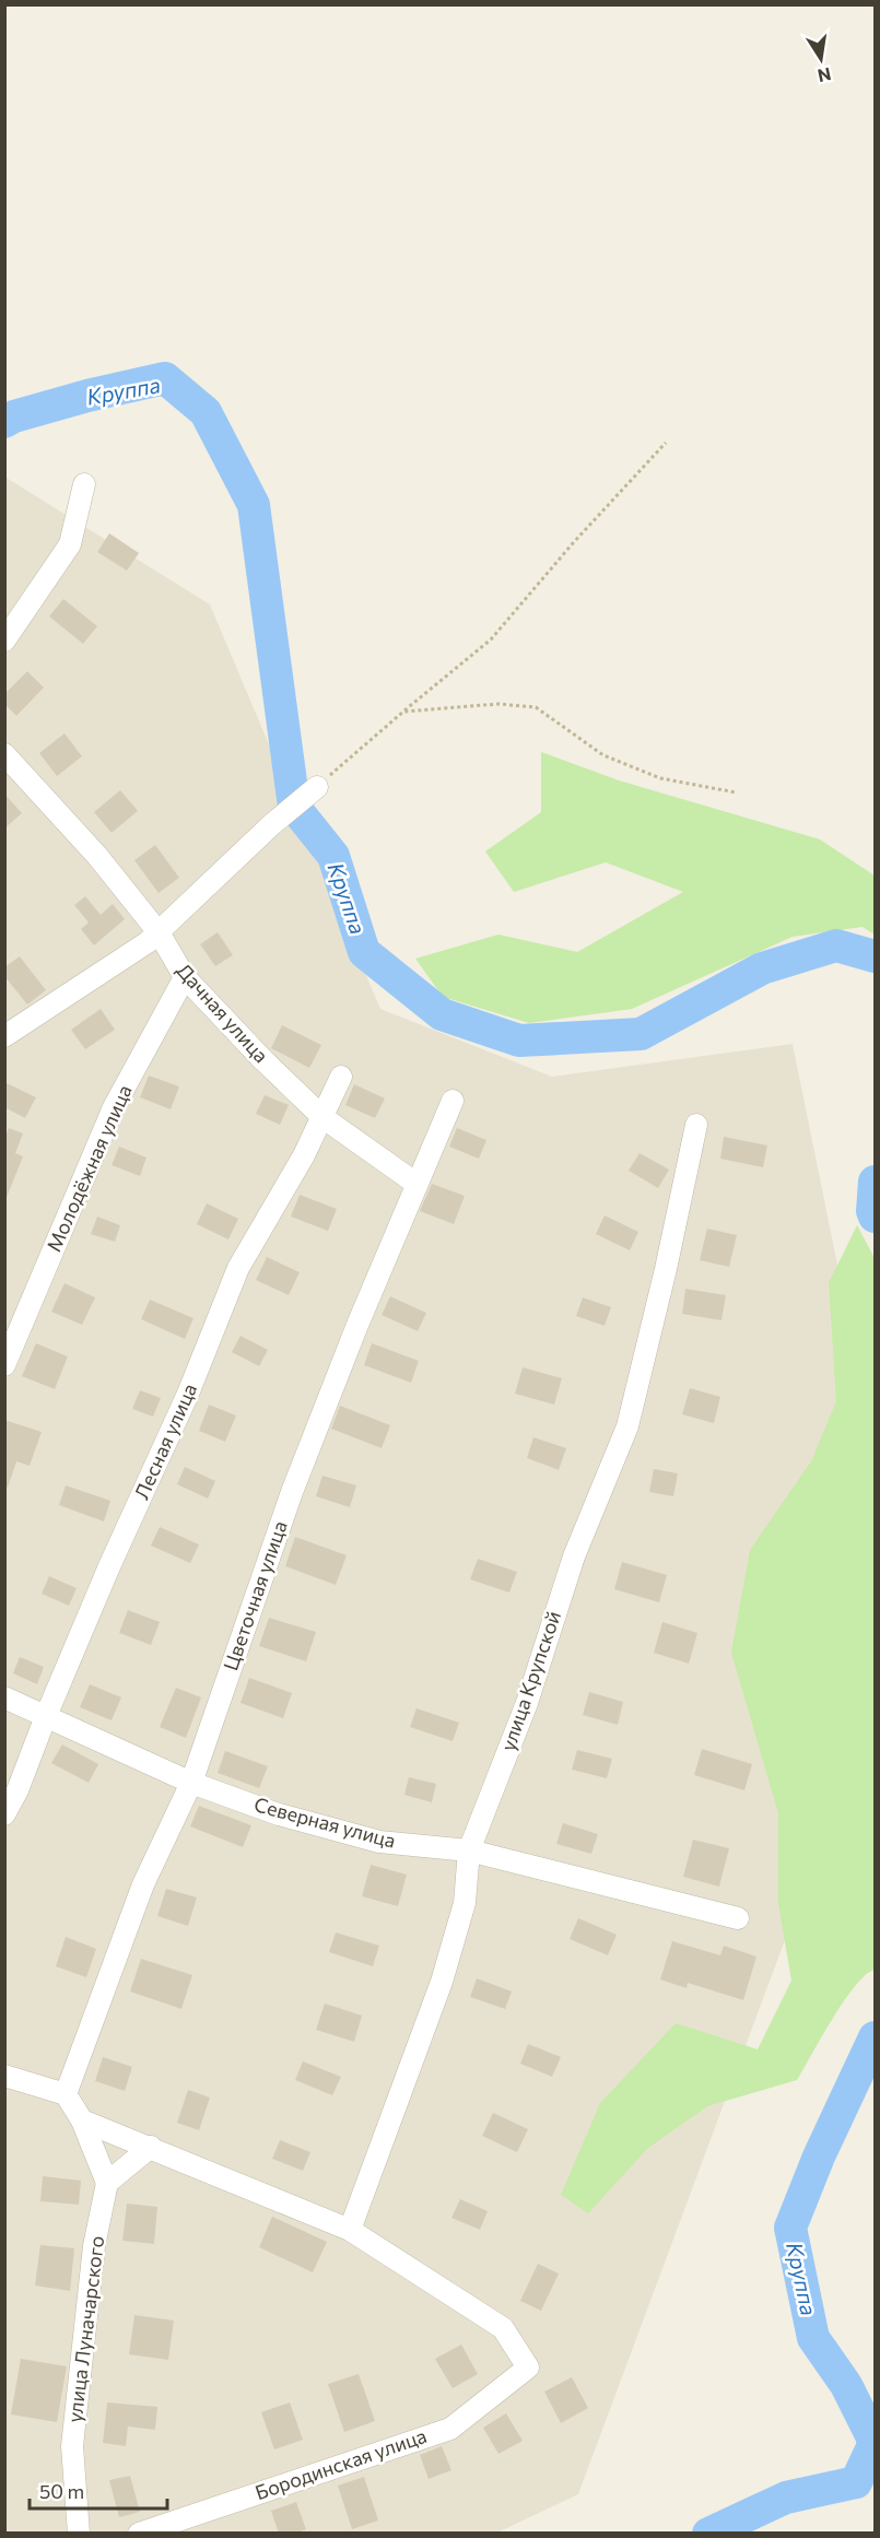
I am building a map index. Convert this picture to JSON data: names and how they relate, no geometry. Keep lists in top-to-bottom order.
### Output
{
  "streets": {
    "street": [
      "Дачная улица",
      "Молодёжная улица",
      "Лесная улица",
      "Цветочная улица",
      "улица Крупской",
      "Северная улица",
      "улица Луначарского",
      "Бородинская улица"
    ]
  },
  "crossings": [
    ["Дачная улица", "Молодёжная улица"],
    ["Дачная улица", "Лесная улица"],
    ["Дачная улица", "Цветочная улица"],
    ["Лесная улица", "Северная улица"],
    ["Цветочная улица", "Северная улица"],
    ["улица Крупской", "Северная улица"],
    ["улица Крупской", "Бородинская улица"]
  ],
  "water": ["Круппа"],
  "scale_bar": "50 m",
  "north": "bottom"
}
